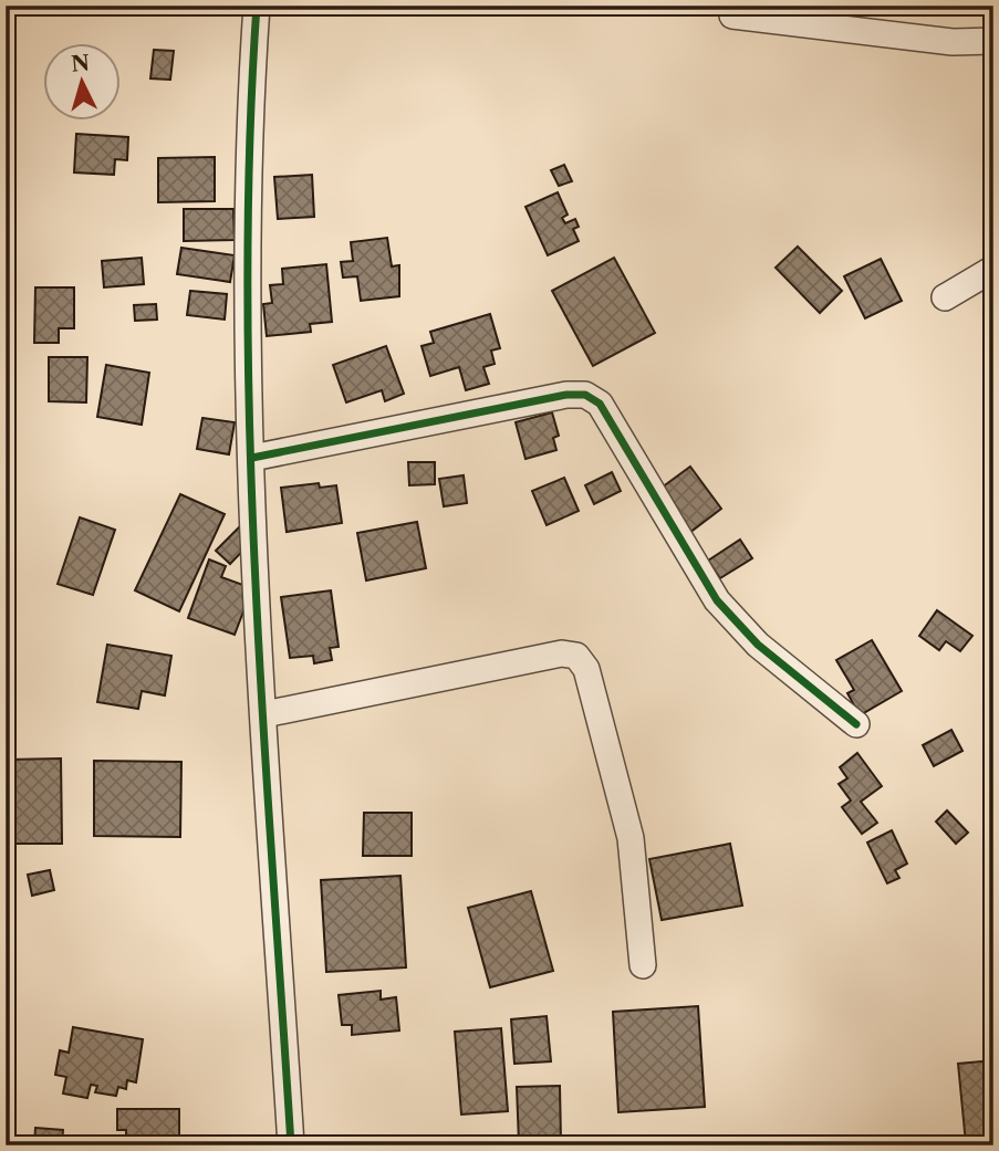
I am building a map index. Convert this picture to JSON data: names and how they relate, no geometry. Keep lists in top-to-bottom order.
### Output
{
  "north": "top"
}
